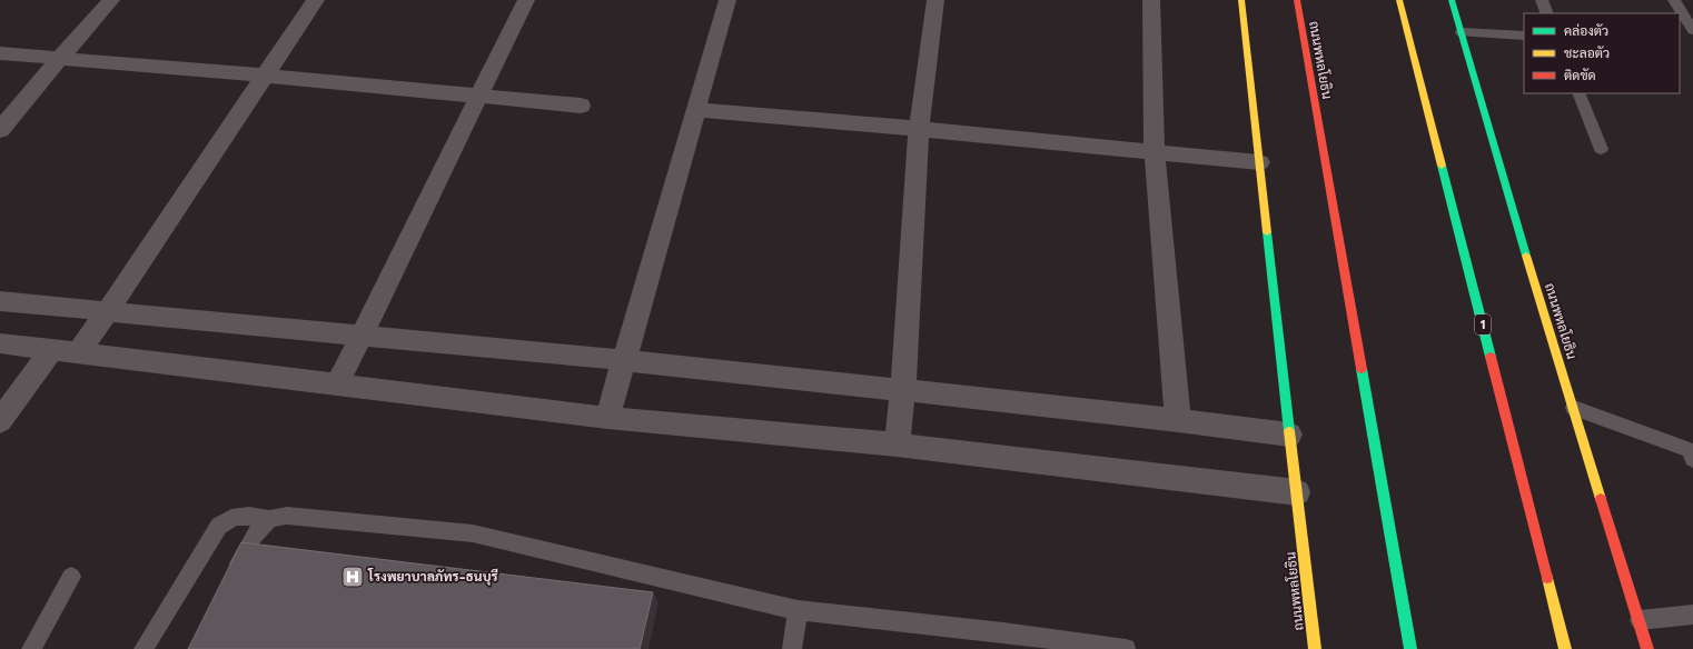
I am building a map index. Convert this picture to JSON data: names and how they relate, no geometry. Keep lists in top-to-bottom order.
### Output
{
  "streets": {
    "main road": ["ถนนพหลโยธิน", "1"]
  },
  "places": {
    "hospital": ["โรงพยาบาลภัทร-ธนบุรี"]
  },
  "legend": ["คล่องตัว", "ชะลอตัว", "ติดขัด"]
}
